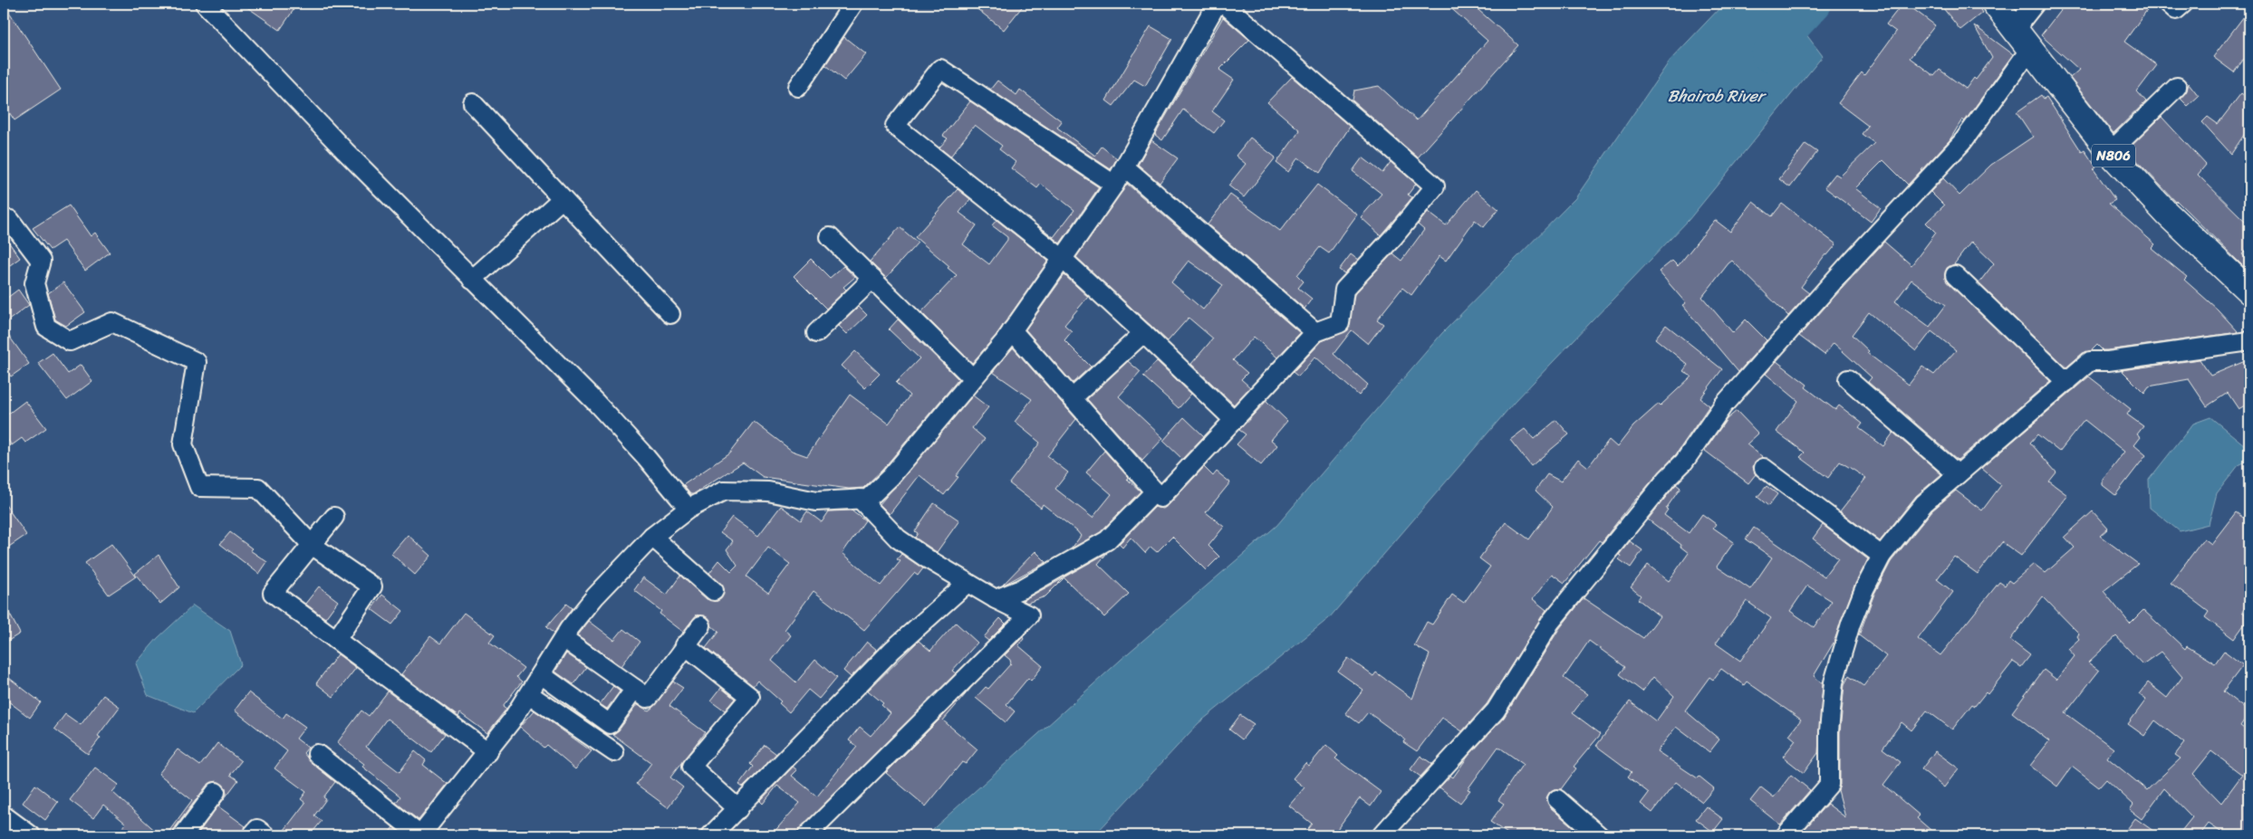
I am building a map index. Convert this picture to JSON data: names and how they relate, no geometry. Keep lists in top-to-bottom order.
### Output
{
  "streets": {
    "highway": ["N806"]
  },
  "water": ["Bhairob River"]
}
